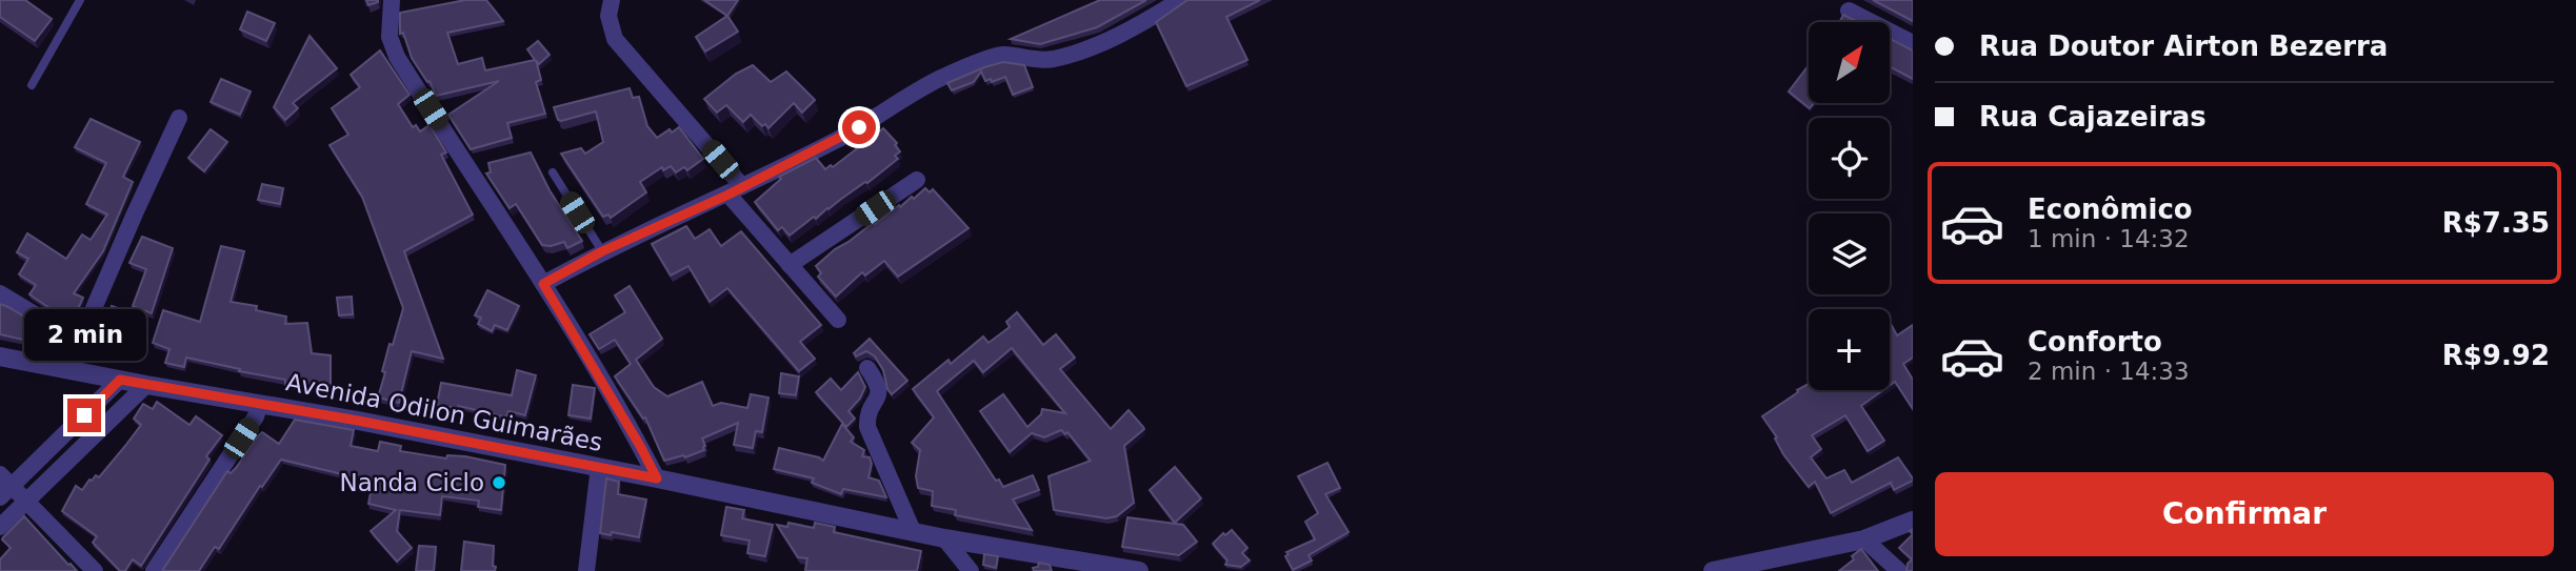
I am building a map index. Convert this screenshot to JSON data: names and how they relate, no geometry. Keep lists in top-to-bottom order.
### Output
{
  "streets": {
    "street": ["Avenida Odilon Guimarães"]
  },
  "places": ["Nanda Ciclo"],
  "north": "top right",
  "page": {
    "banner": ["Rua Doutor Airton Bezerra", "Rua Cajazeiras"],
    "map_buttons": "+",
    "list": [
      {
        "name": "Econômico",
        "note": "1 min · 14:32",
        "value": "R$7.35"
      },
      {
        "name": "Conforto",
        "note": "2 min · 14:33",
        "value": "R$9.92"
      }
    ],
    "bubble": "2 min",
    "buttons": "Confirmar"
  }
}
